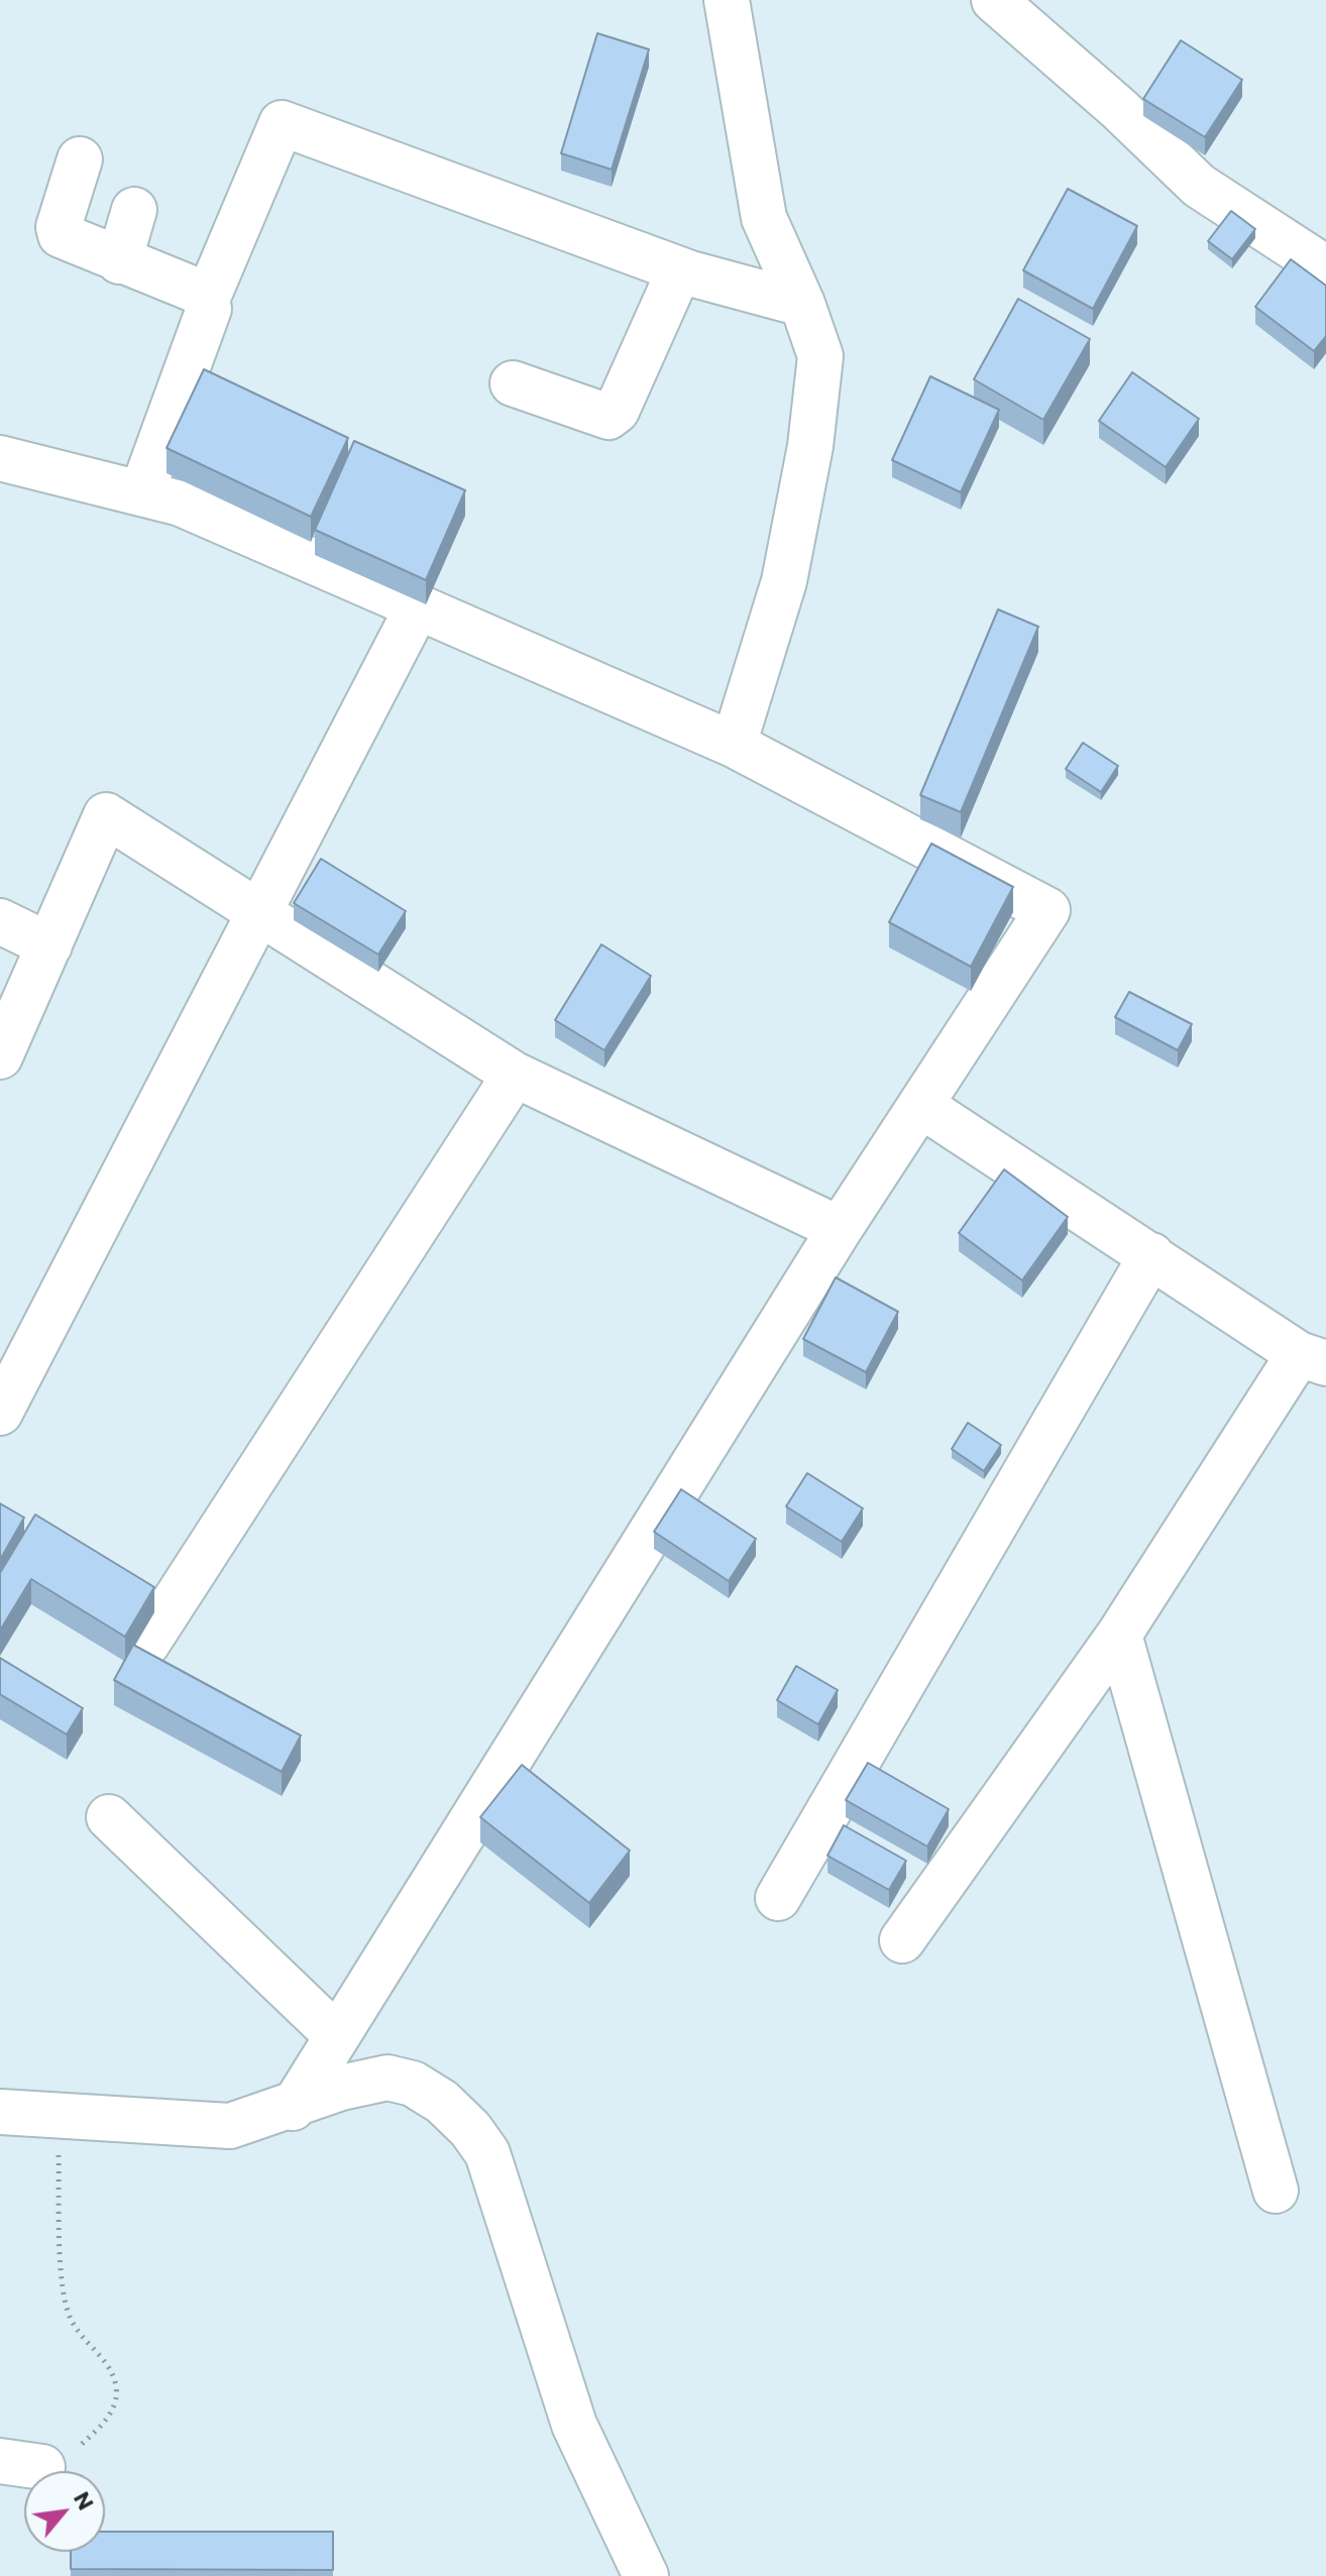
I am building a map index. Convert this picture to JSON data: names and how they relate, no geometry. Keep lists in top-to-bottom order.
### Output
{
  "north": "top right"
}
